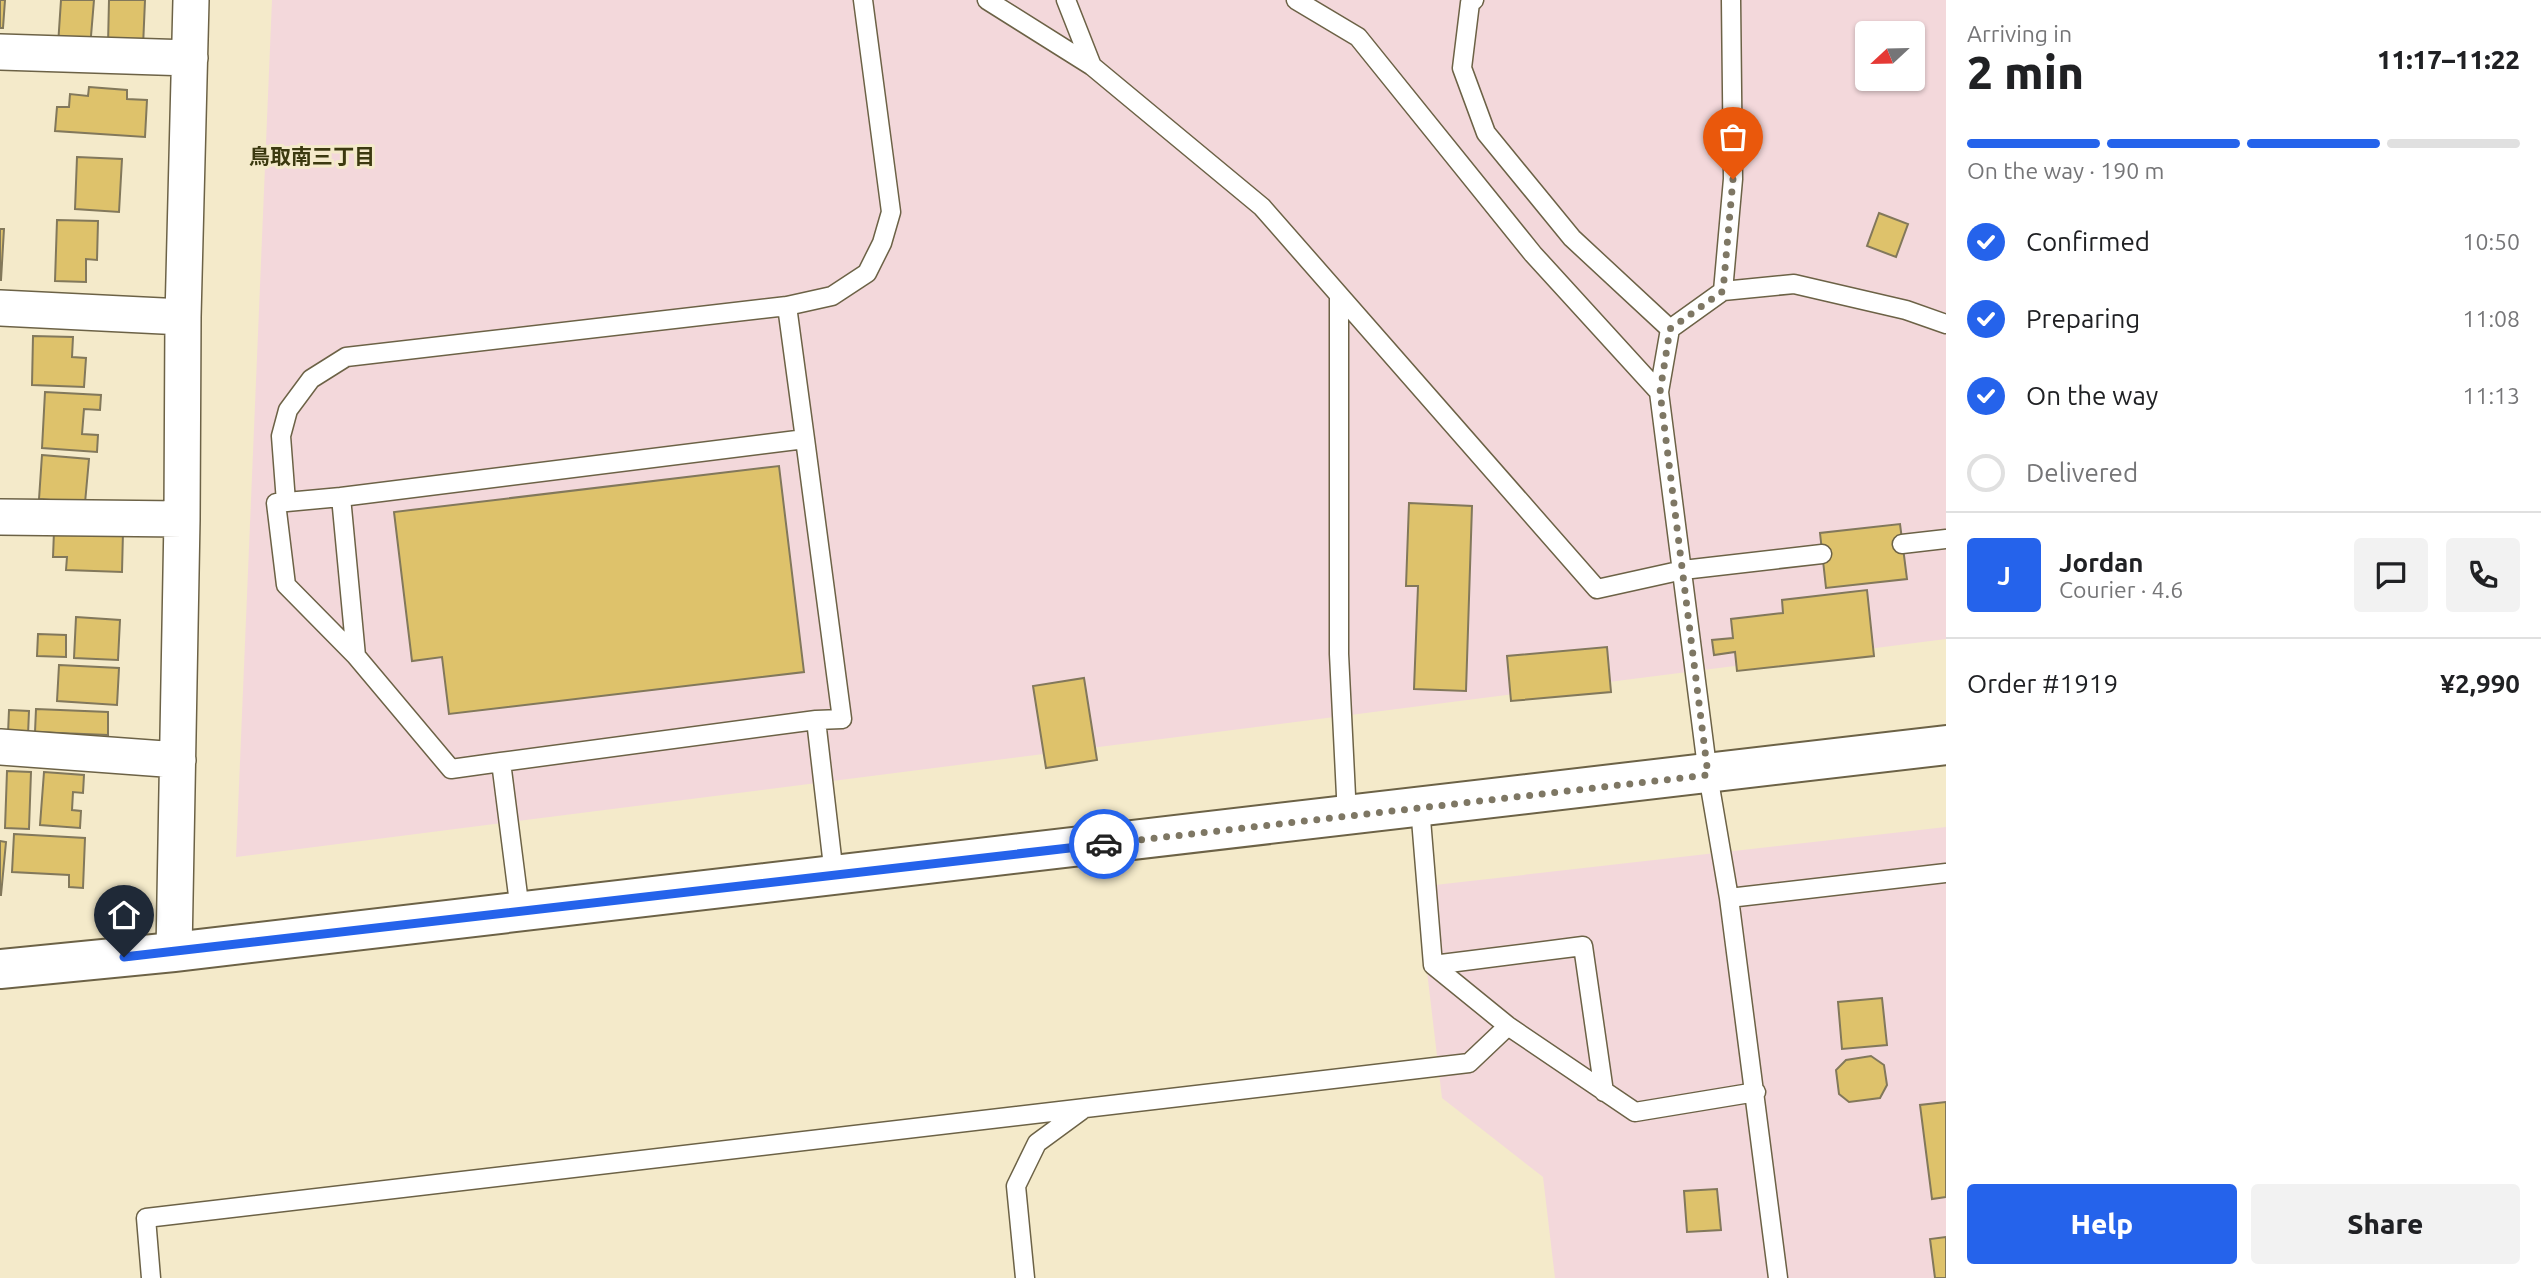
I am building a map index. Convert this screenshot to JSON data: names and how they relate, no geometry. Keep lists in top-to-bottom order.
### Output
{
  "districts": ["鳥取南三丁目"],
  "north": "left",
  "page": {
    "heading": ["2 min", "Arriving in", "11:17–11:22"],
    "panel": [
      "Jordan",
      "Courier · 4.6",
      "Order #1919",
      "¥2,990"
    ],
    "bar": "On the way · 190 m",
    "list": [
      ["Confirmed", "10:50"],
      ["Preparing", "11:08"],
      ["On the way", "11:13"],
      "Delivered"
    ],
    "round": "J",
    "buttons": ["Help", "Share"]
  }
}
